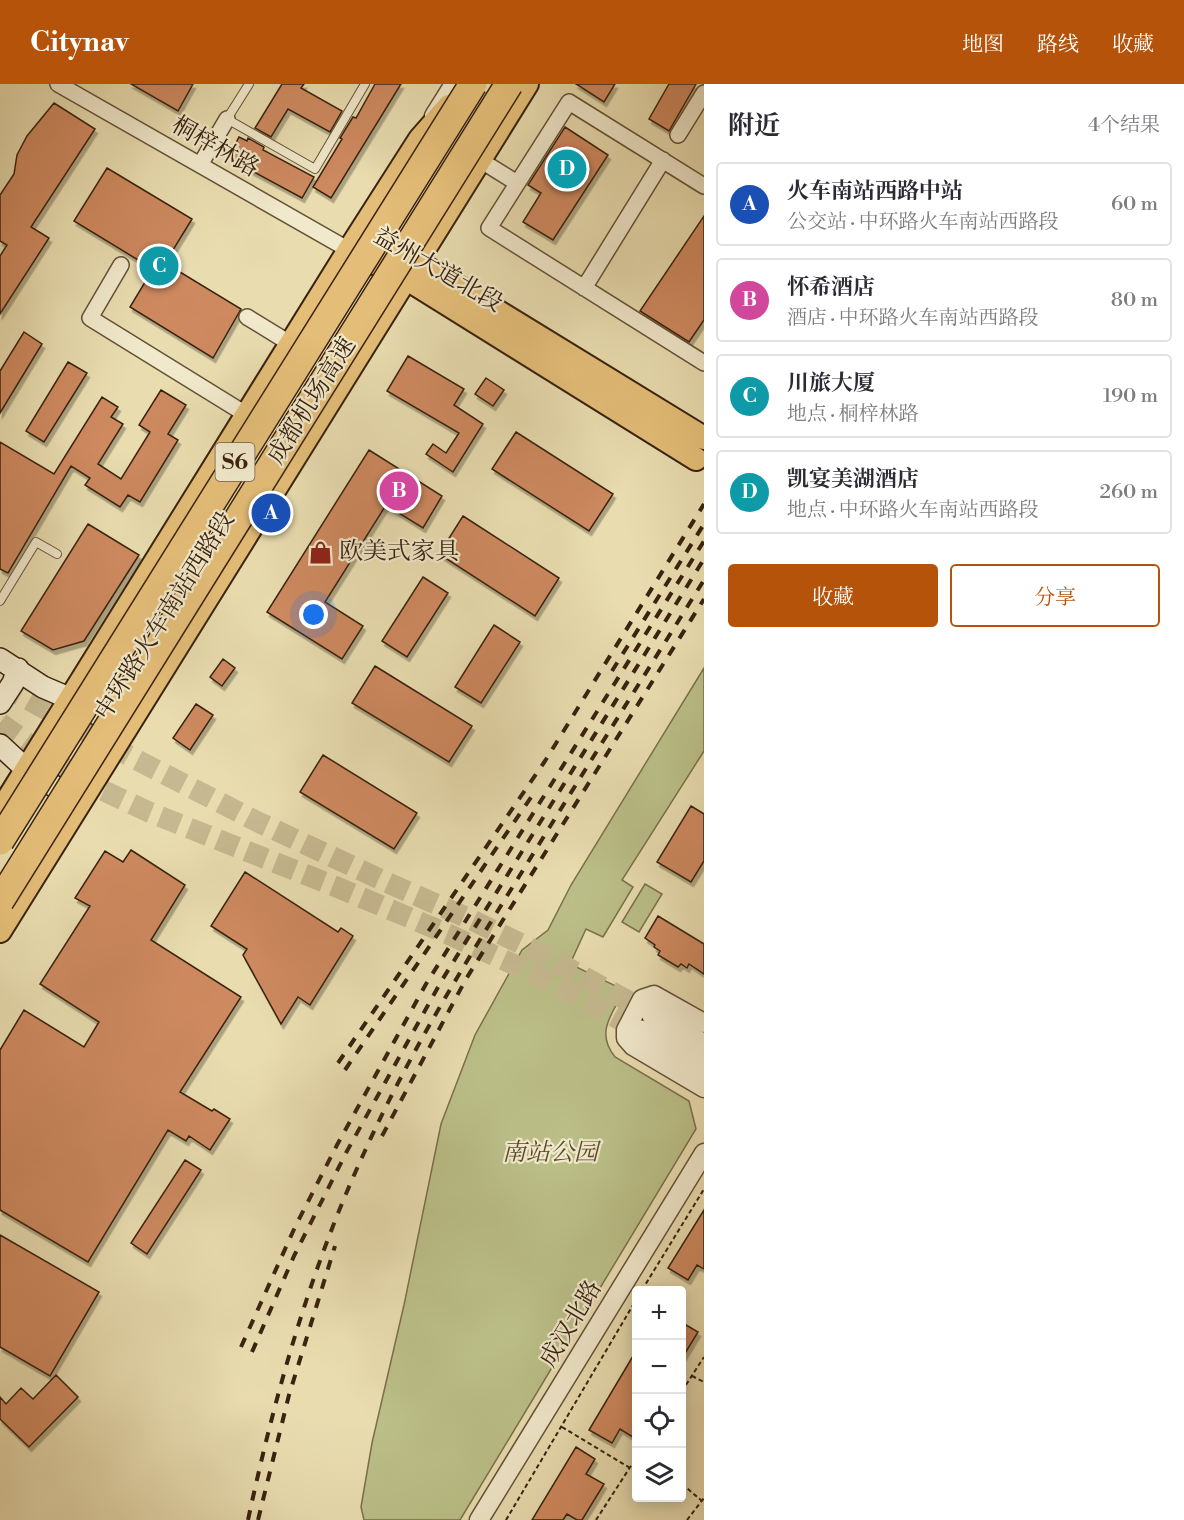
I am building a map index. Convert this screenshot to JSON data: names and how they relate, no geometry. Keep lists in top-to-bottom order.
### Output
{
  "streets": {
    "highway": ["成都机场高速", "S6"],
    "main road": ["益州大道北段", "中环路火车南站西路段"],
    "street": ["桐梓林路", "成汉北路"]
  },
  "crossings": [
    ["桐梓林路", "益州大道北段"],
    ["桐梓林路", "中环路火车南站西路段"],
    ["益州大道北段", "中环路火车南站西路段"]
  ],
  "parks": ["南站公园"],
  "places": {
    "shop": ["欧美式家具"]
  },
  "page": {
    "header": "Citynav",
    "nav": ["地图", "路线", "收藏"],
    "heading": ["附近", "4个结果"],
    "pins": [
      "D",
      "C",
      "B",
      "A"
    ],
    "list": [
      {
        "mark": "A",
        "name": "火车南站西路中站",
        "note": "公交站 · 中环路火车南站西路段",
        "value": "60 m"
      },
      {
        "mark": "B",
        "name": "怀希酒店",
        "note": "酒店 · 中环路火车南站西路段",
        "value": "80 m"
      },
      {
        "mark": "C",
        "name": "川旅大厦",
        "note": "地点 · 桐梓林路",
        "value": "190 m"
      },
      {
        "mark": "D",
        "name": "凯宴美湖酒店",
        "note": "地点 · 中环路火车南站西路段",
        "value": "260 m"
      }
    ],
    "buttons": ["收藏", "分享"],
    "map_buttons": ["+", "−"]
  }
}
